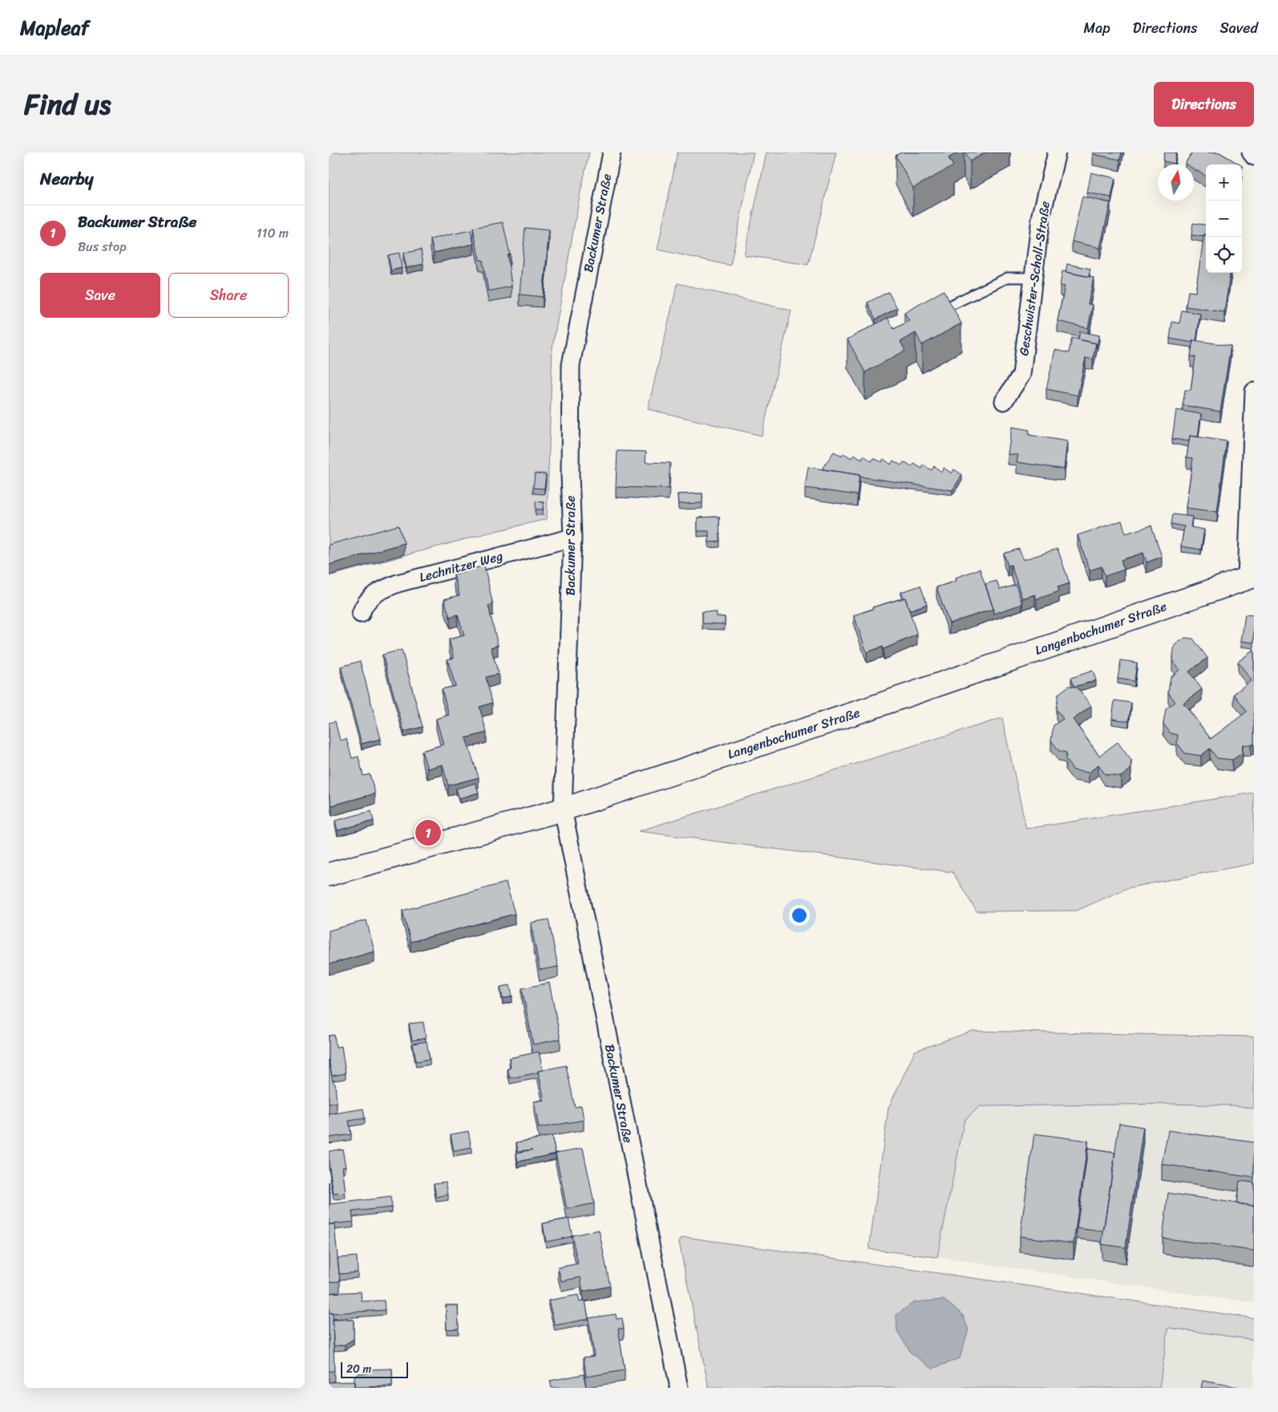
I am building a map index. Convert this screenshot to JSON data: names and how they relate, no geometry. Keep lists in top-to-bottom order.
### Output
{
  "streets": {
    "street": [
      "Backumer Straße",
      "Geschwister-Scholl-Straße",
      "Lechnitzer Weg",
      "Langenbochumer Straße"
    ]
  },
  "crossings": [
    ["Backumer Straße", "Lechnitzer Weg"],
    ["Backumer Straße", "Langenbochumer Straße"]
  ],
  "scale_bar": "20 m",
  "north": "top",
  "page": {
    "header": "Mapleaf",
    "nav": ["Map", "Directions", "Saved"],
    "title": "Find us",
    "buttons": [
      "Directions",
      ["Save", "Share"]
    ],
    "heading": "Nearby",
    "map_buttons": ["+", "−"],
    "list": [
      {
        "mark": "1",
        "name": "Backumer Straße",
        "note": "Bus stop",
        "value": "110 m"
      }
    ],
    "pins": "1",
    "scale": "20 m"
  }
}
